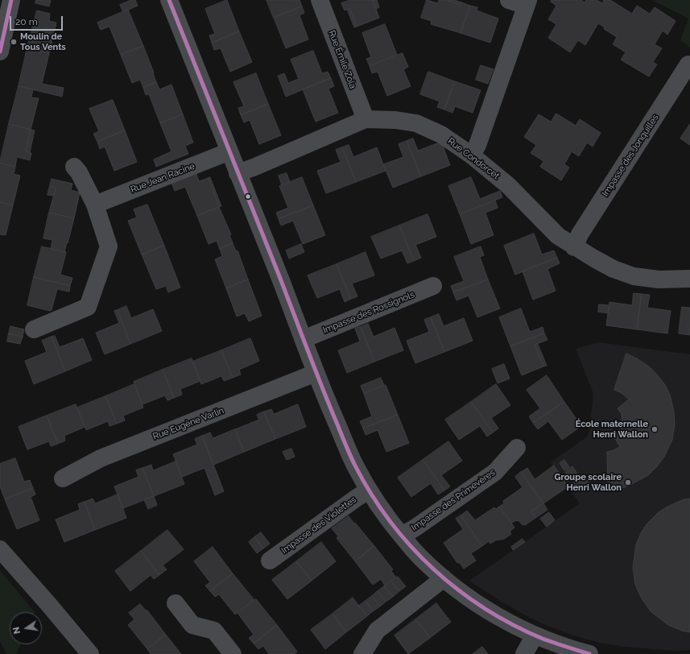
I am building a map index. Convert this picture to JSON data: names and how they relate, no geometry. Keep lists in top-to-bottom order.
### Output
{
  "streets": {
    "street": [
      "Rue Émile Zola",
      "Impasse des Jonquilles",
      "Rue Condorcet",
      "Rue Jean Racine",
      "Impasse des Rossignols",
      "Rue Eugène Varlin",
      "Impasse des Primevères",
      "Impasse des Violettes"
    ]
  },
  "crossings": [
    ["Rue Émile Zola", "Rue Condorcet"],
    ["Impasse des Jonquilles", "Rue Condorcet"]
  ],
  "places": ["Moulin de Tous Vents", "École maternelle Henri Wallon", "Groupe scolaire Henri Wallon"],
  "scale_bar": "20 m",
  "north": "left"
}
